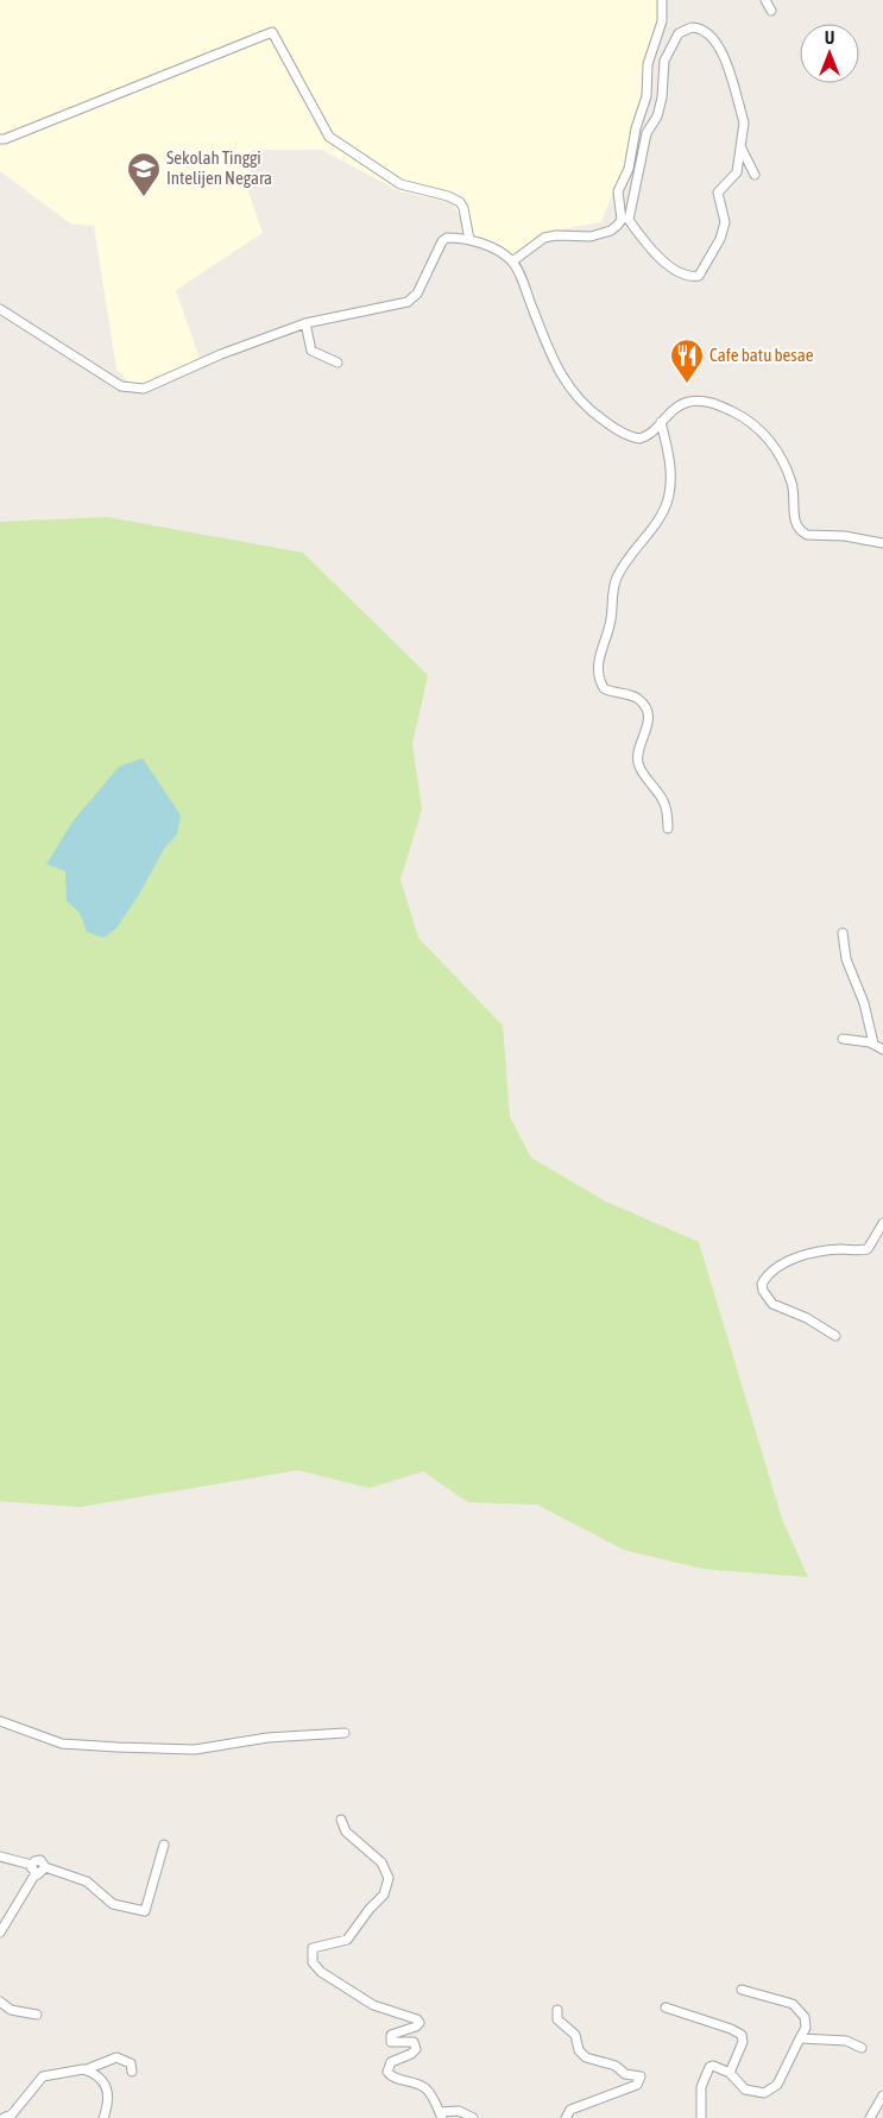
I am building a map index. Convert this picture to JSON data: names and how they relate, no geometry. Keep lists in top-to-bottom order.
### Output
{
  "places": {
    "school or university": ["Sekolah Tinggi Intelijen Negara"],
    "restaurant": ["Cafe batu besae"]
  },
  "north": "top"
}
